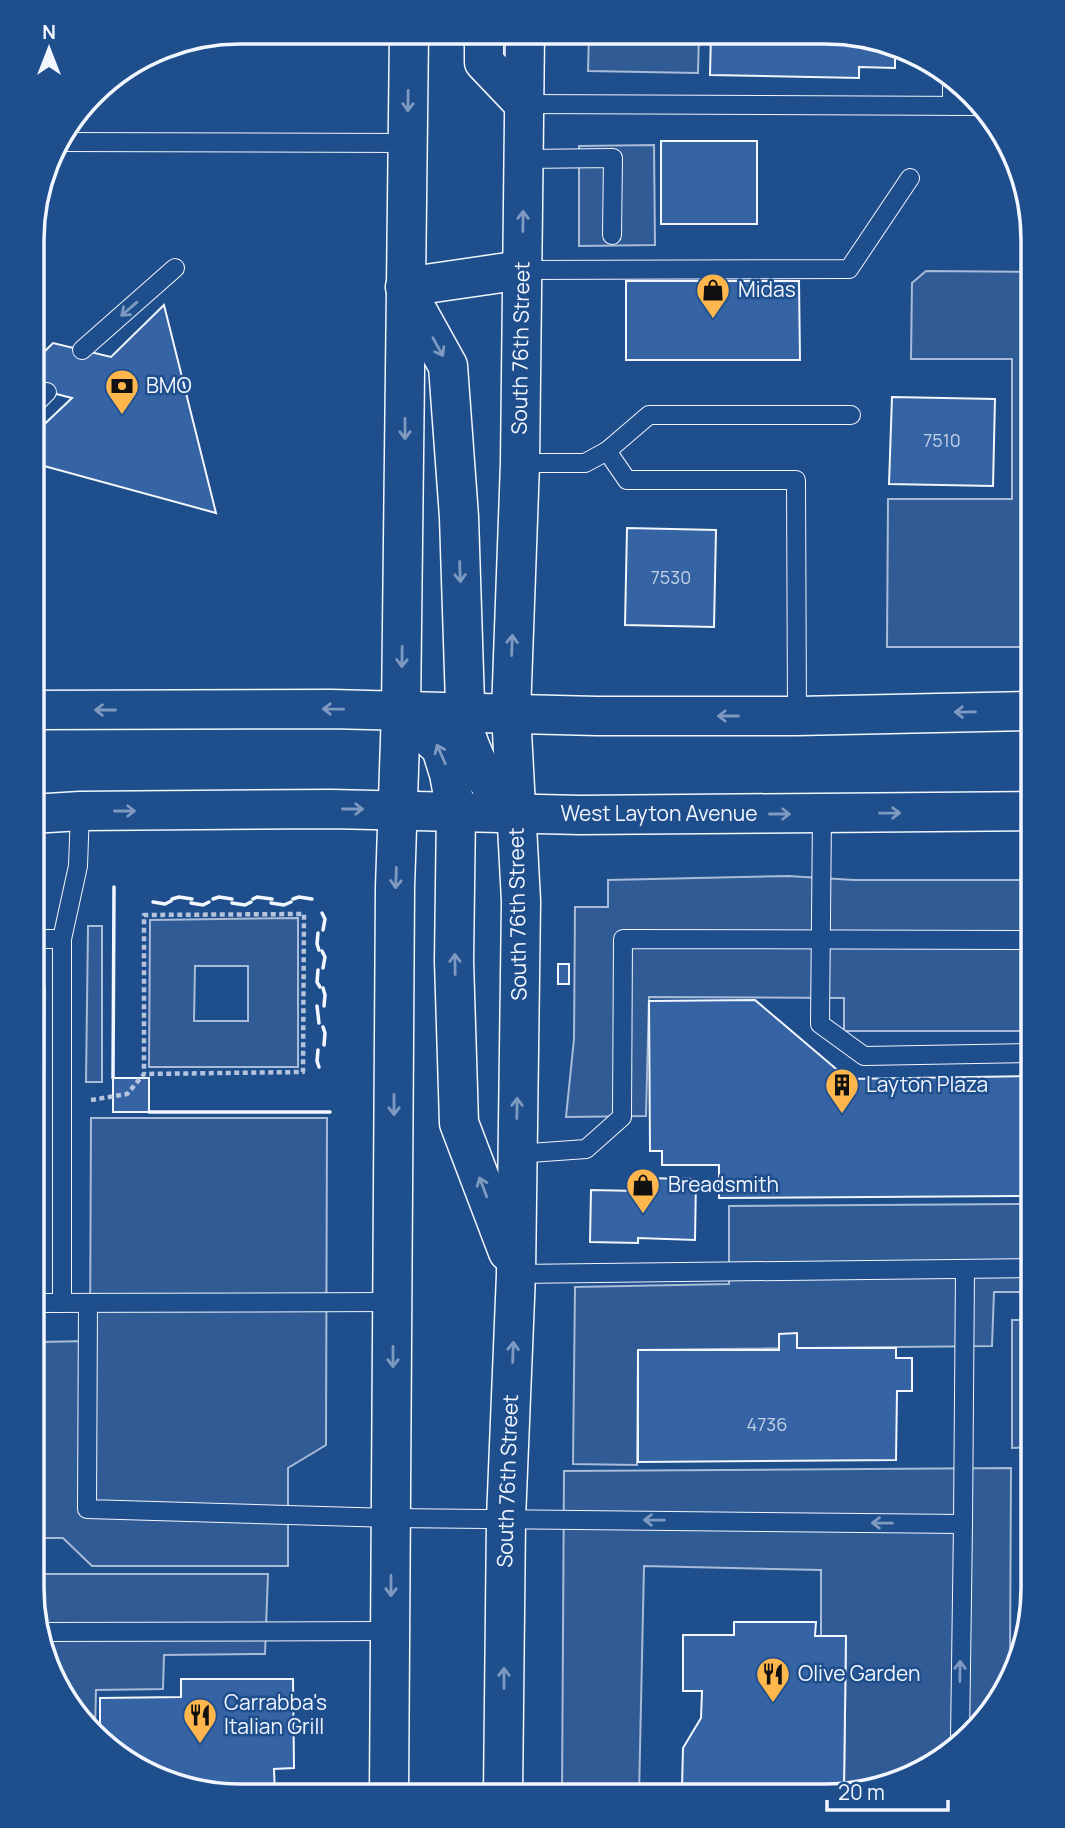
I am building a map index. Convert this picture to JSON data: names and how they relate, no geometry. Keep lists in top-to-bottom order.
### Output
{
  "streets": {
    "main road": ["South 76th Street", "West Layton Avenue"]
  },
  "crossings": [
    ["South 76th Street", "West Layton Avenue"]
  ],
  "places": {
    "shop": ["Midas", "Breadsmith"],
    "bank": ["BMO"],
    "building": ["Layton Plaza"],
    "restaurant": ["Olive Garden", "Carrabba's Italian Grill"]
  },
  "house_numbers": ["7510", "7530", "4736"],
  "scale_bar": "20 m",
  "north": "top"
}
